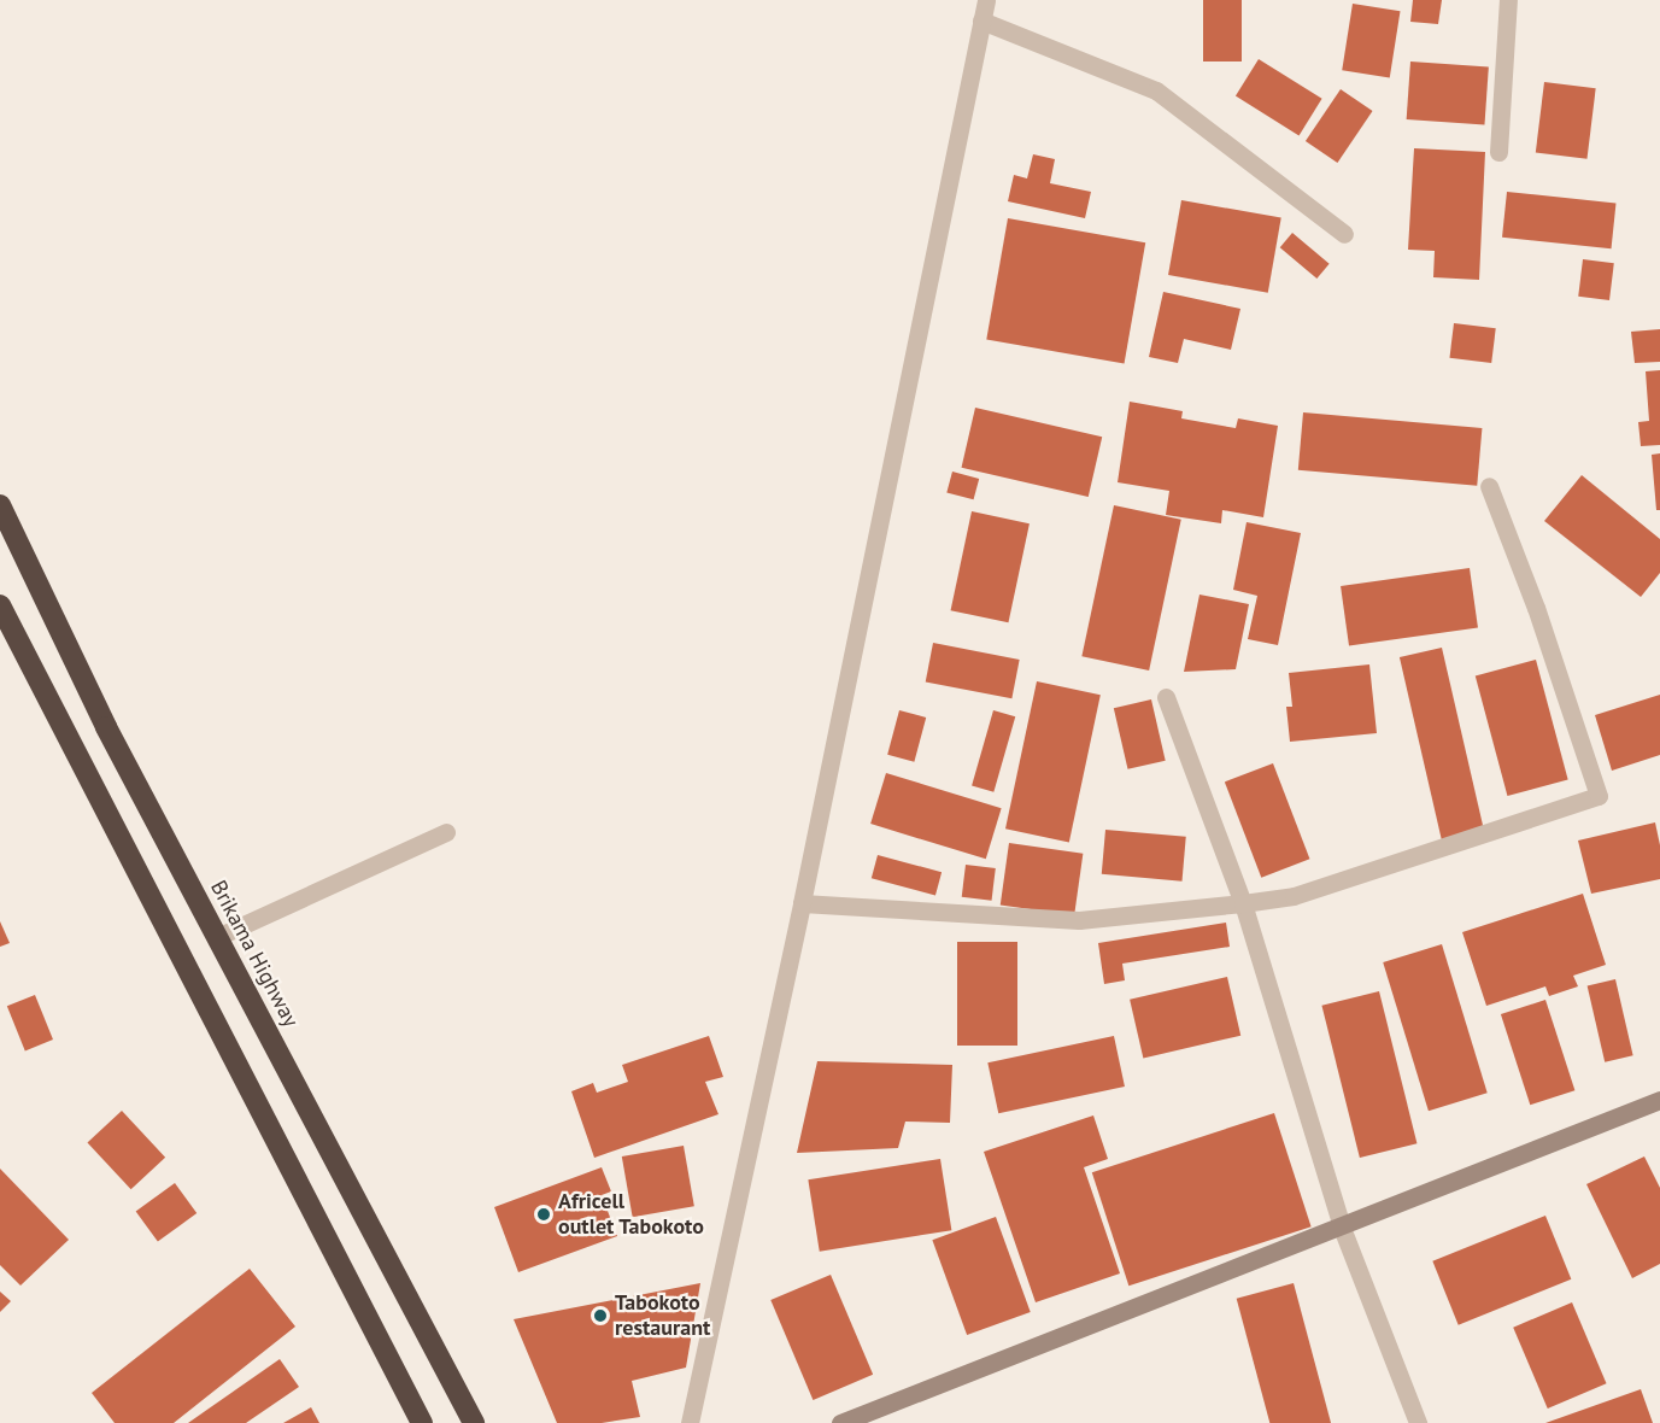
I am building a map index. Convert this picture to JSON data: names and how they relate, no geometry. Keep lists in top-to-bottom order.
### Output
{
  "streets": {
    "highway": ["Brikama Highway"]
  },
  "places": ["Africell outlet Tabokoto", "Tabokoto restaurant"]
}
